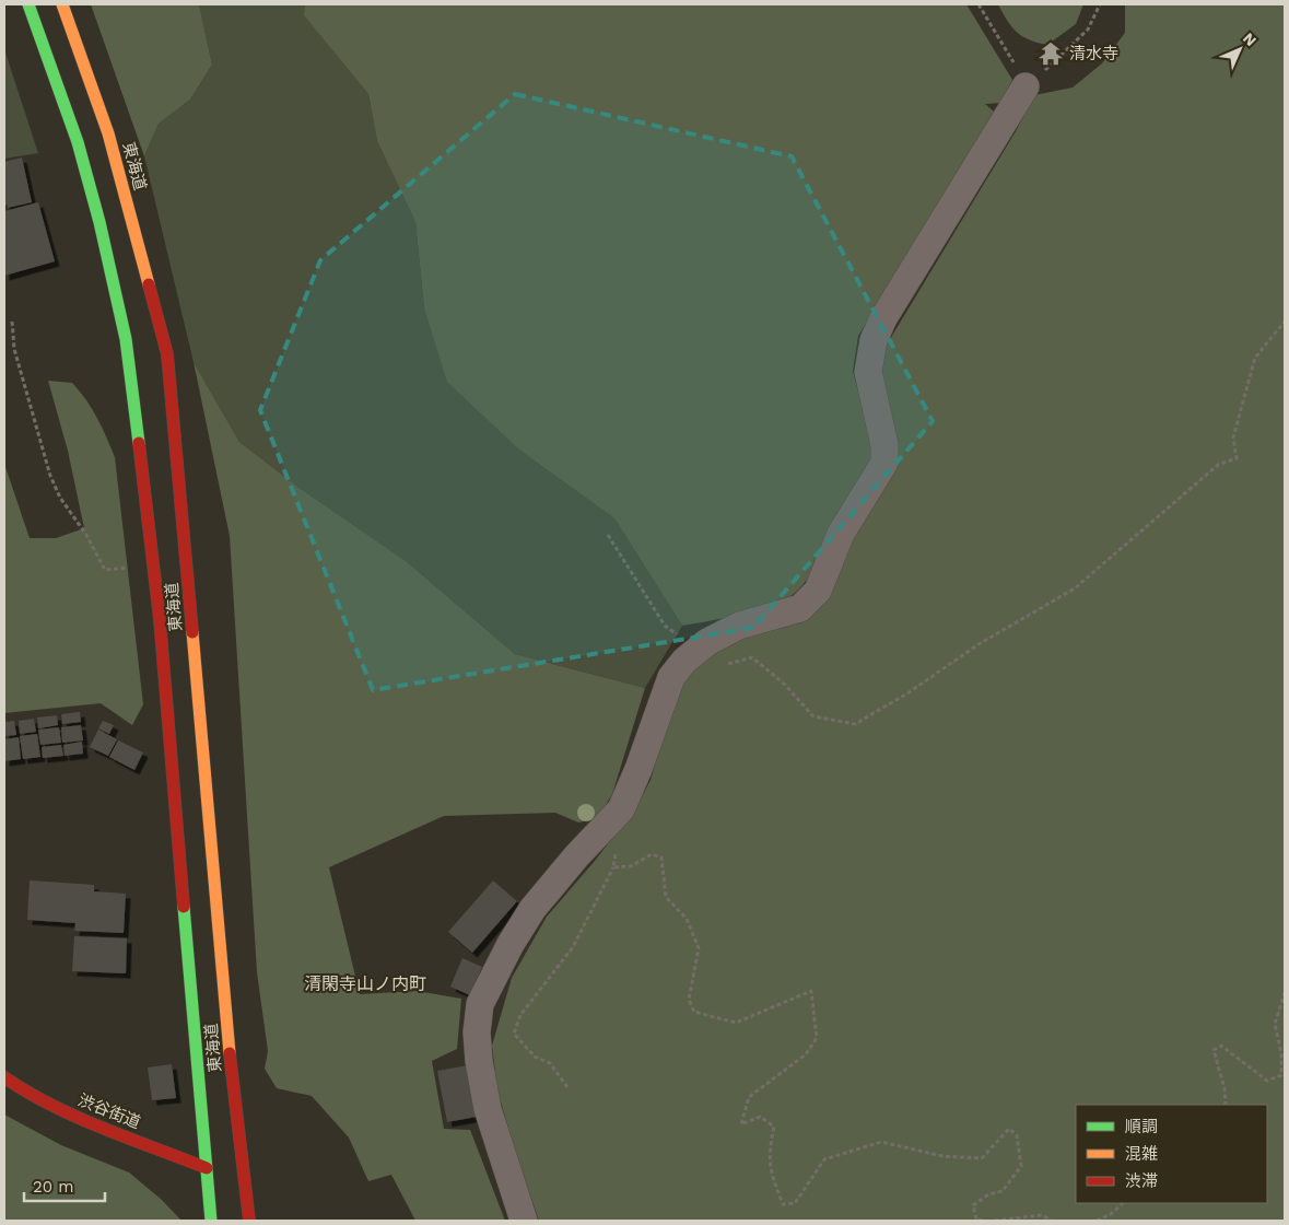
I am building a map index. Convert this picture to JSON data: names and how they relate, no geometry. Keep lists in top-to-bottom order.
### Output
{
  "streets": {
    "main road": ["東海道", "渋谷街道"]
  },
  "crossings": [
    ["東海道", "渋谷街道"]
  ],
  "districts": ["清閑寺山ノ内町"],
  "places": {
    "temple": ["清水寺"]
  },
  "legend": ["順調", "混雑", "渋滞"],
  "scale_bar": "20 m",
  "north": "top right"
}
